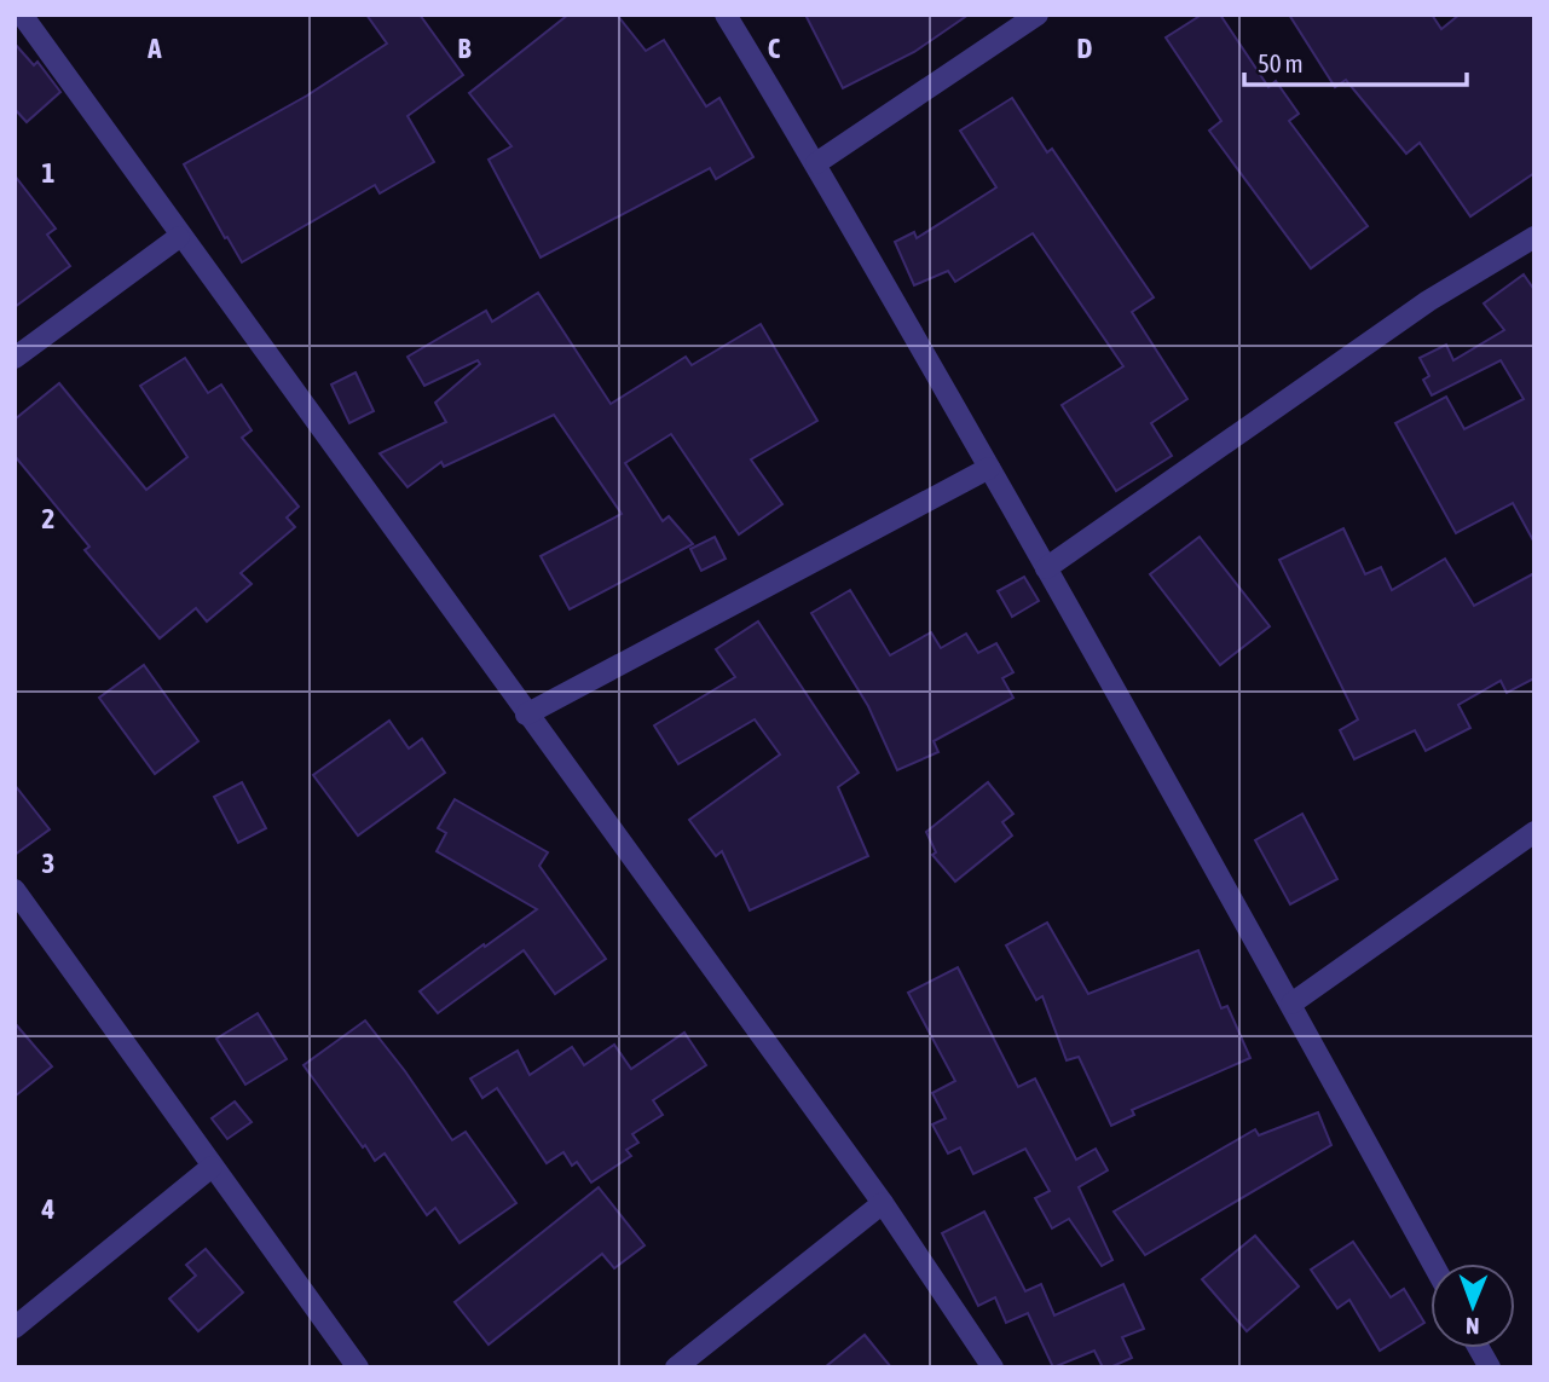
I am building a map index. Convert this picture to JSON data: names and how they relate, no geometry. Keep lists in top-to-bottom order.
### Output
{
  "scale_bar": "50 m",
  "north": "bottom",
  "grid": {
    "columns": [
      "A",
      "B",
      "C",
      "D"
    ],
    "rows": [
      "1",
      "2",
      "3",
      "4"
    ]
  }
}
